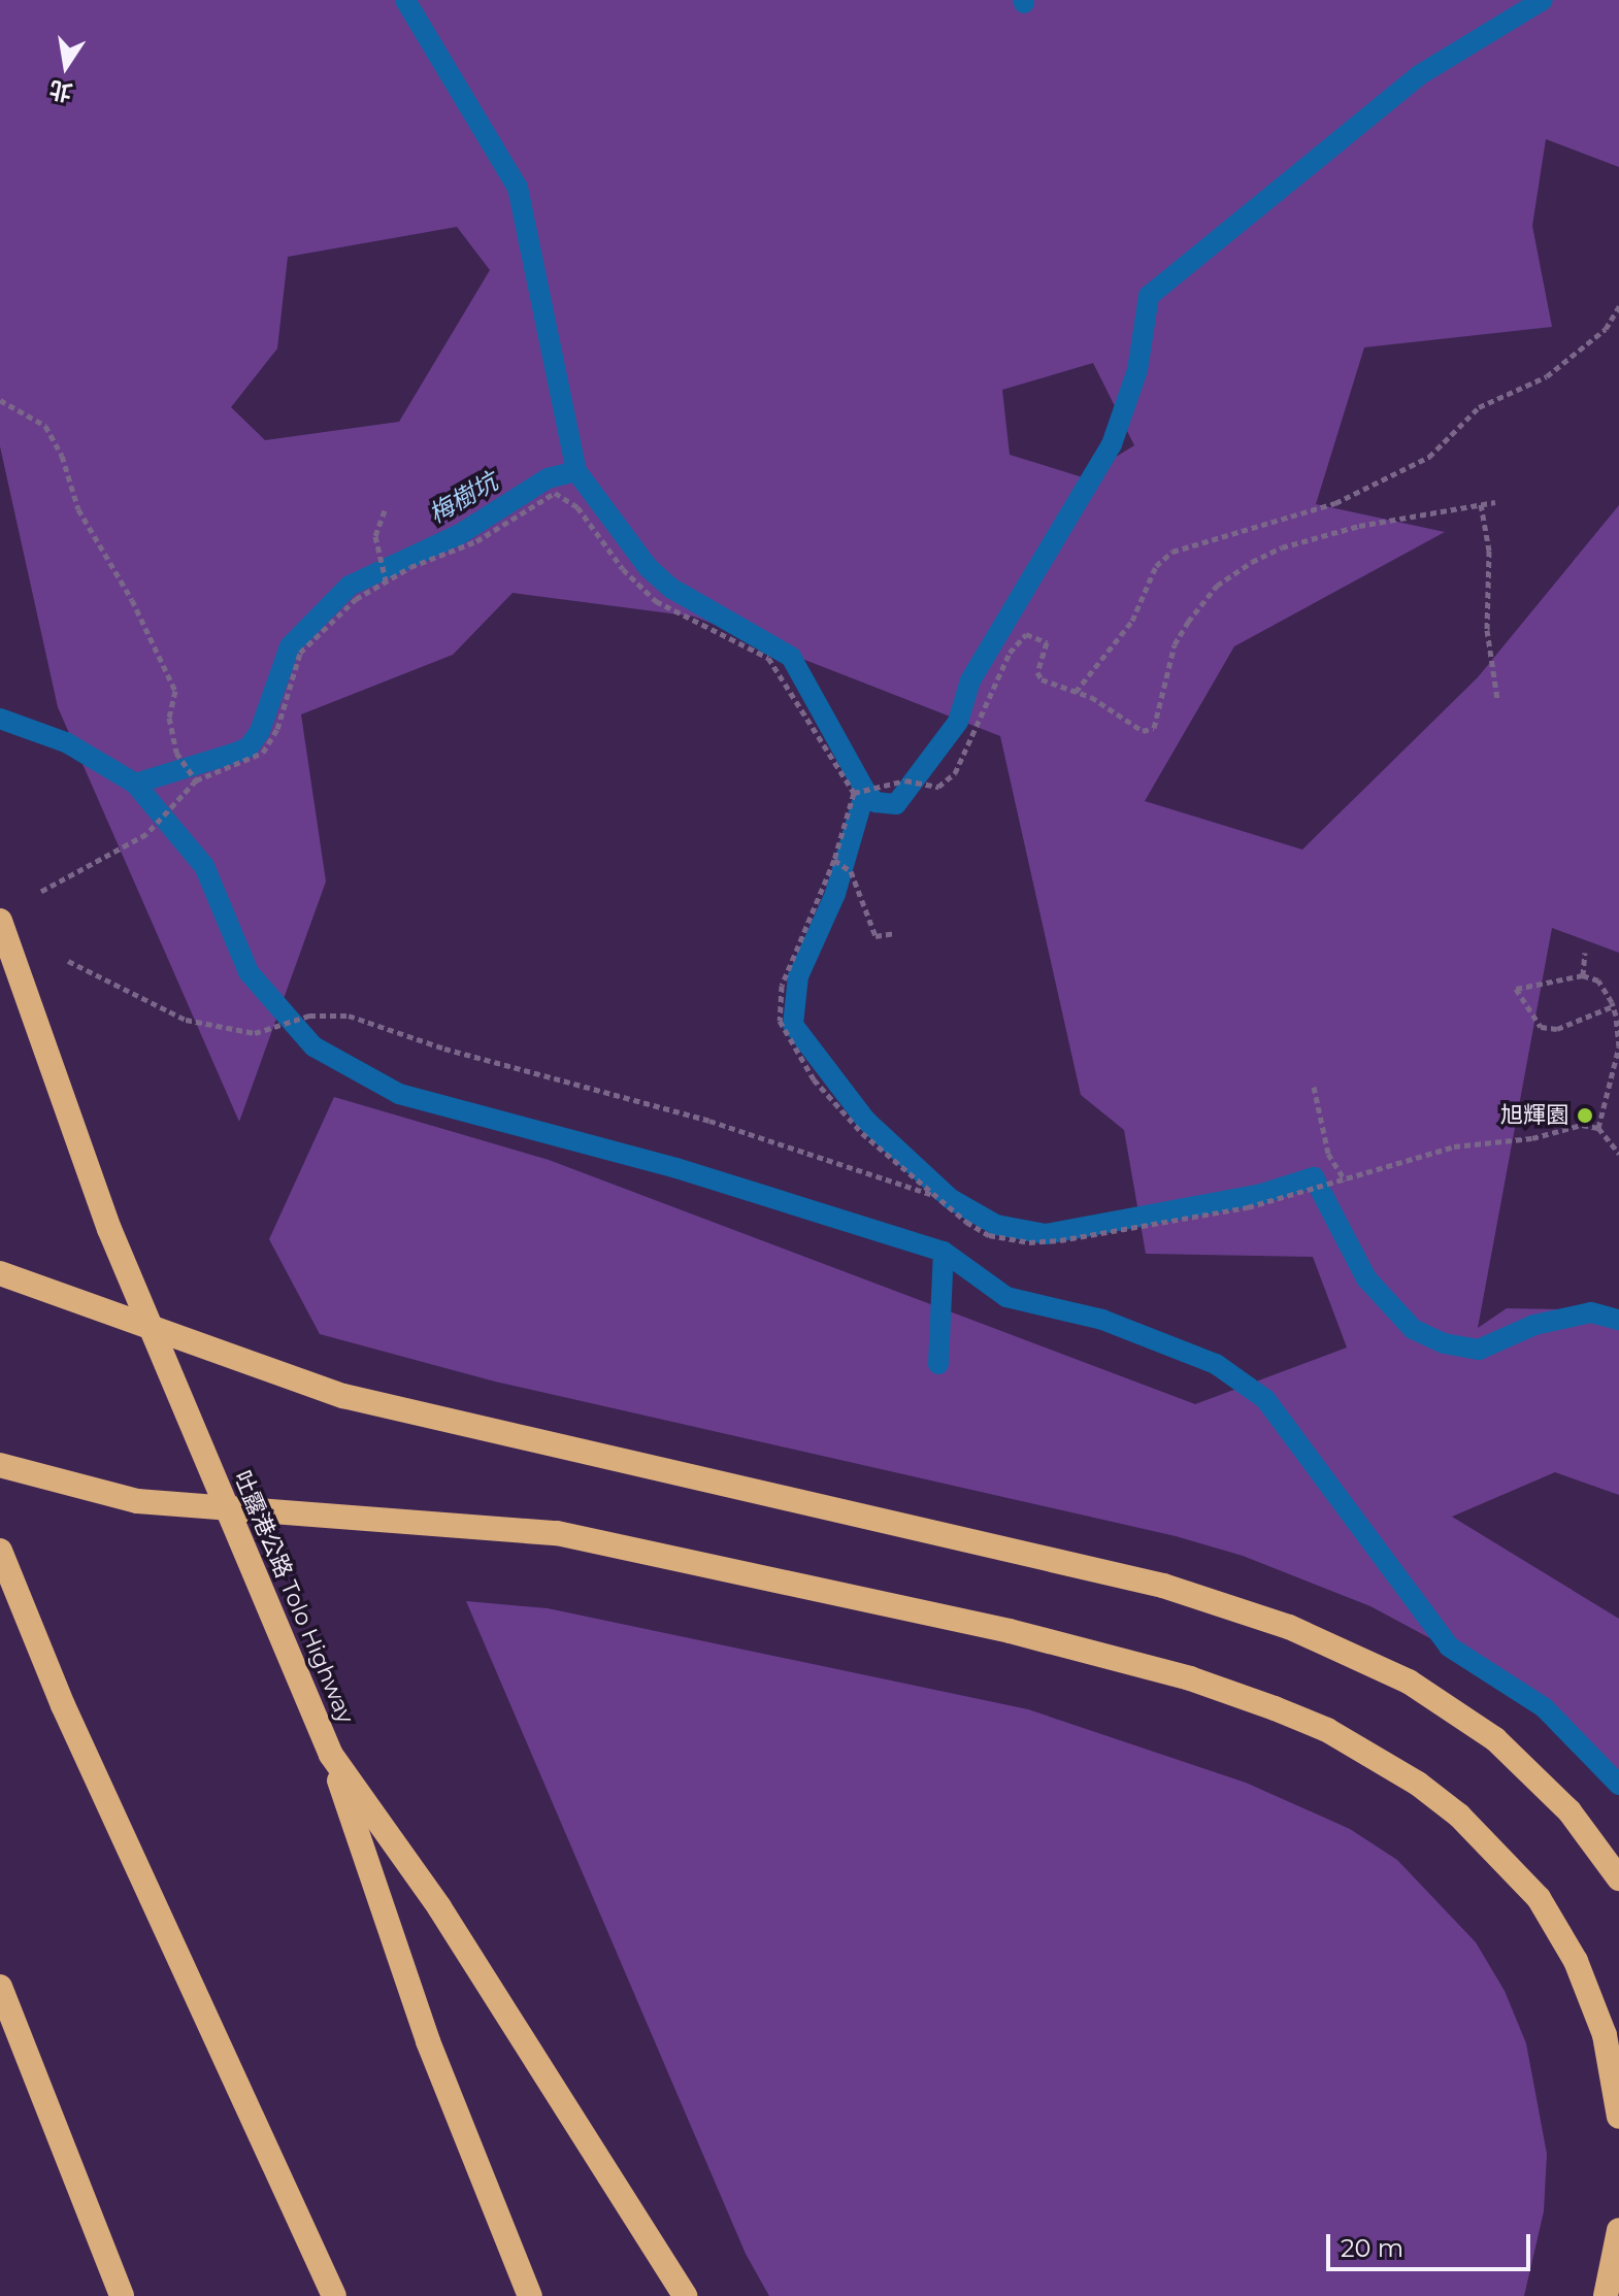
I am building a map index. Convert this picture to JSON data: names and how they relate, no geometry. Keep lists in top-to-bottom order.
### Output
{
  "streets": {
    "highway": ["吐露港公路 Tolo Highway"]
  },
  "water": ["梅樹坑"],
  "places": ["旭輝園"],
  "scale_bar": "20 m",
  "north": "bottom"
}
